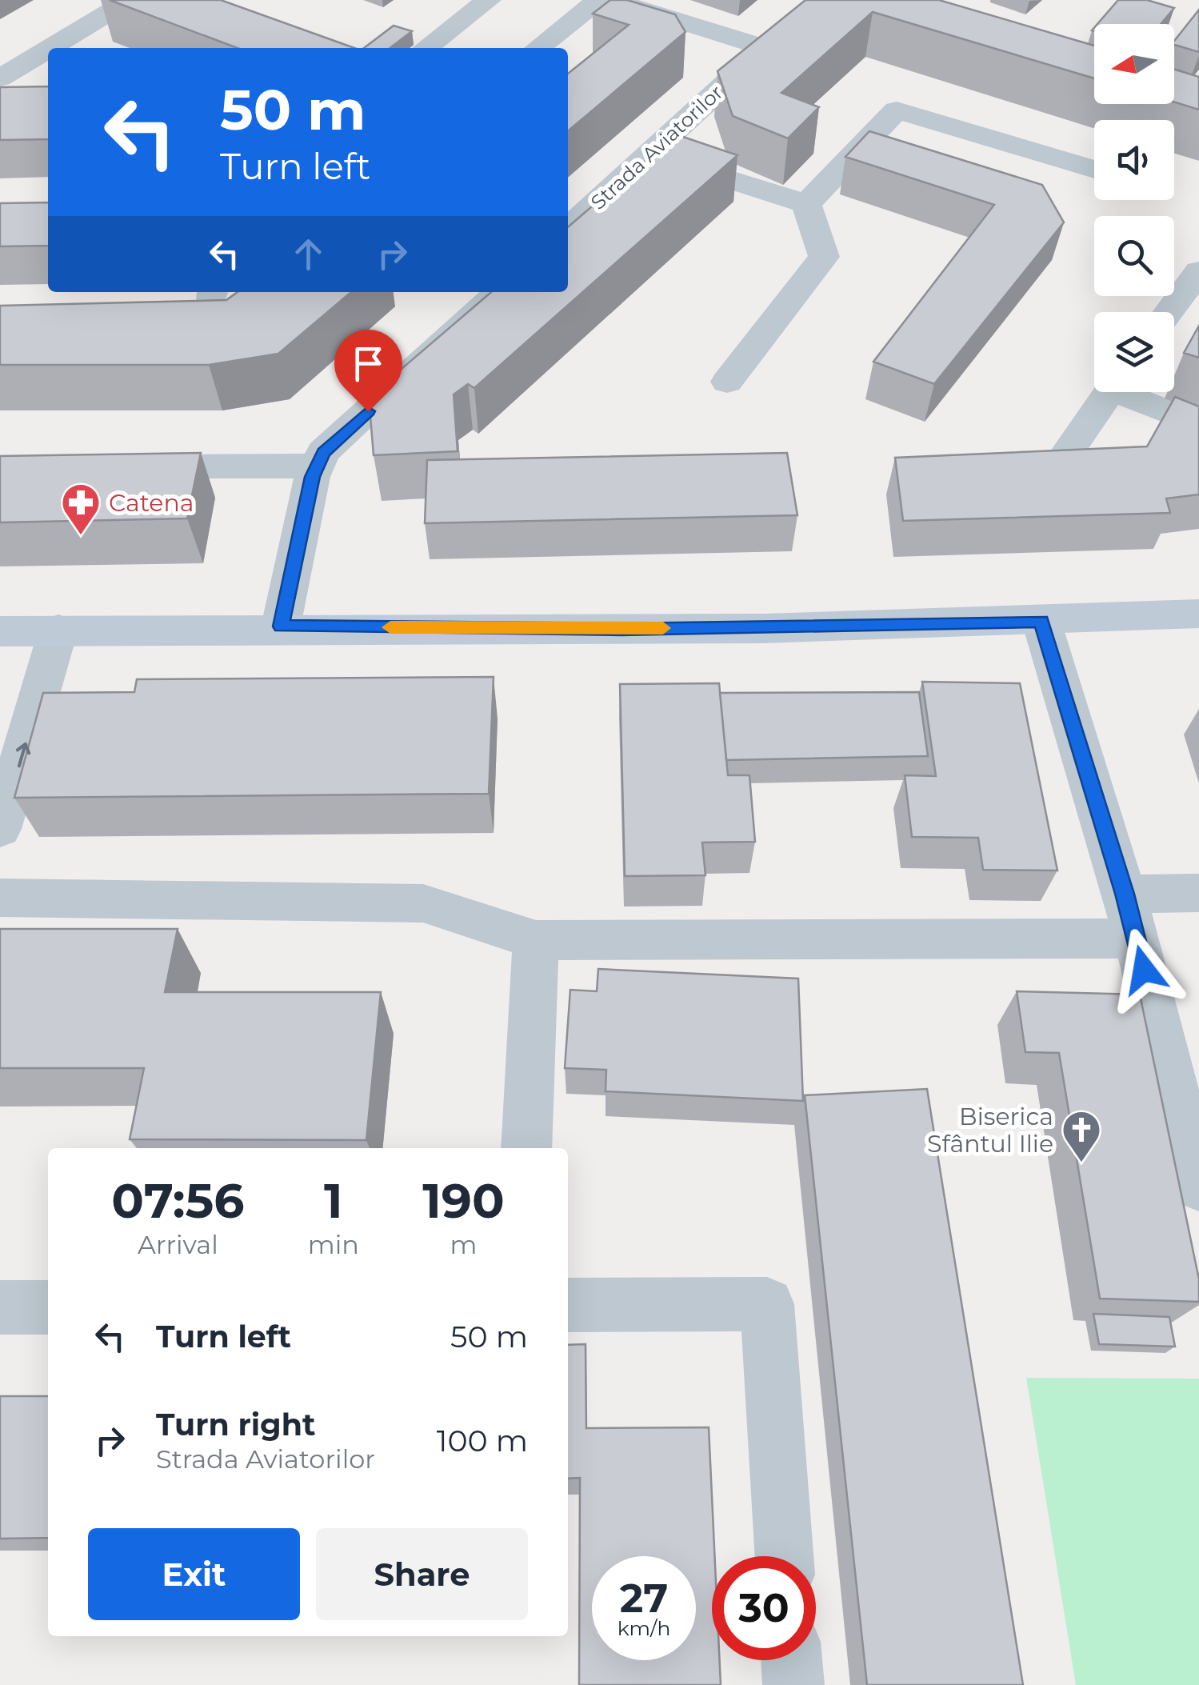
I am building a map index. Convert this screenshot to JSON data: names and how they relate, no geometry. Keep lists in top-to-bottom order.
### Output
{
  "streets": {
    "street": ["Strada Aviatorilor"]
  },
  "places": {
    "pharmacy": ["Catena"],
    "church": ["Biserica Sfântul Ilie"]
  },
  "north": "left",
  "page": {
    "turn": ["50 m", "Turn left"],
    "eta": [
      "07:56",
      "Arrival",
      "1",
      "min",
      "190",
      "m"
    ],
    "list": [
      {
        "name": "Turn left",
        "value": "50 m"
      },
      {
        "name": "Turn right",
        "note": "Strada Aviatorilor",
        "value": "100 m"
      }
    ],
    "buttons": ["Exit", "Share"],
    "speed": "27 km/h",
    "limit": "30"
  }
}
